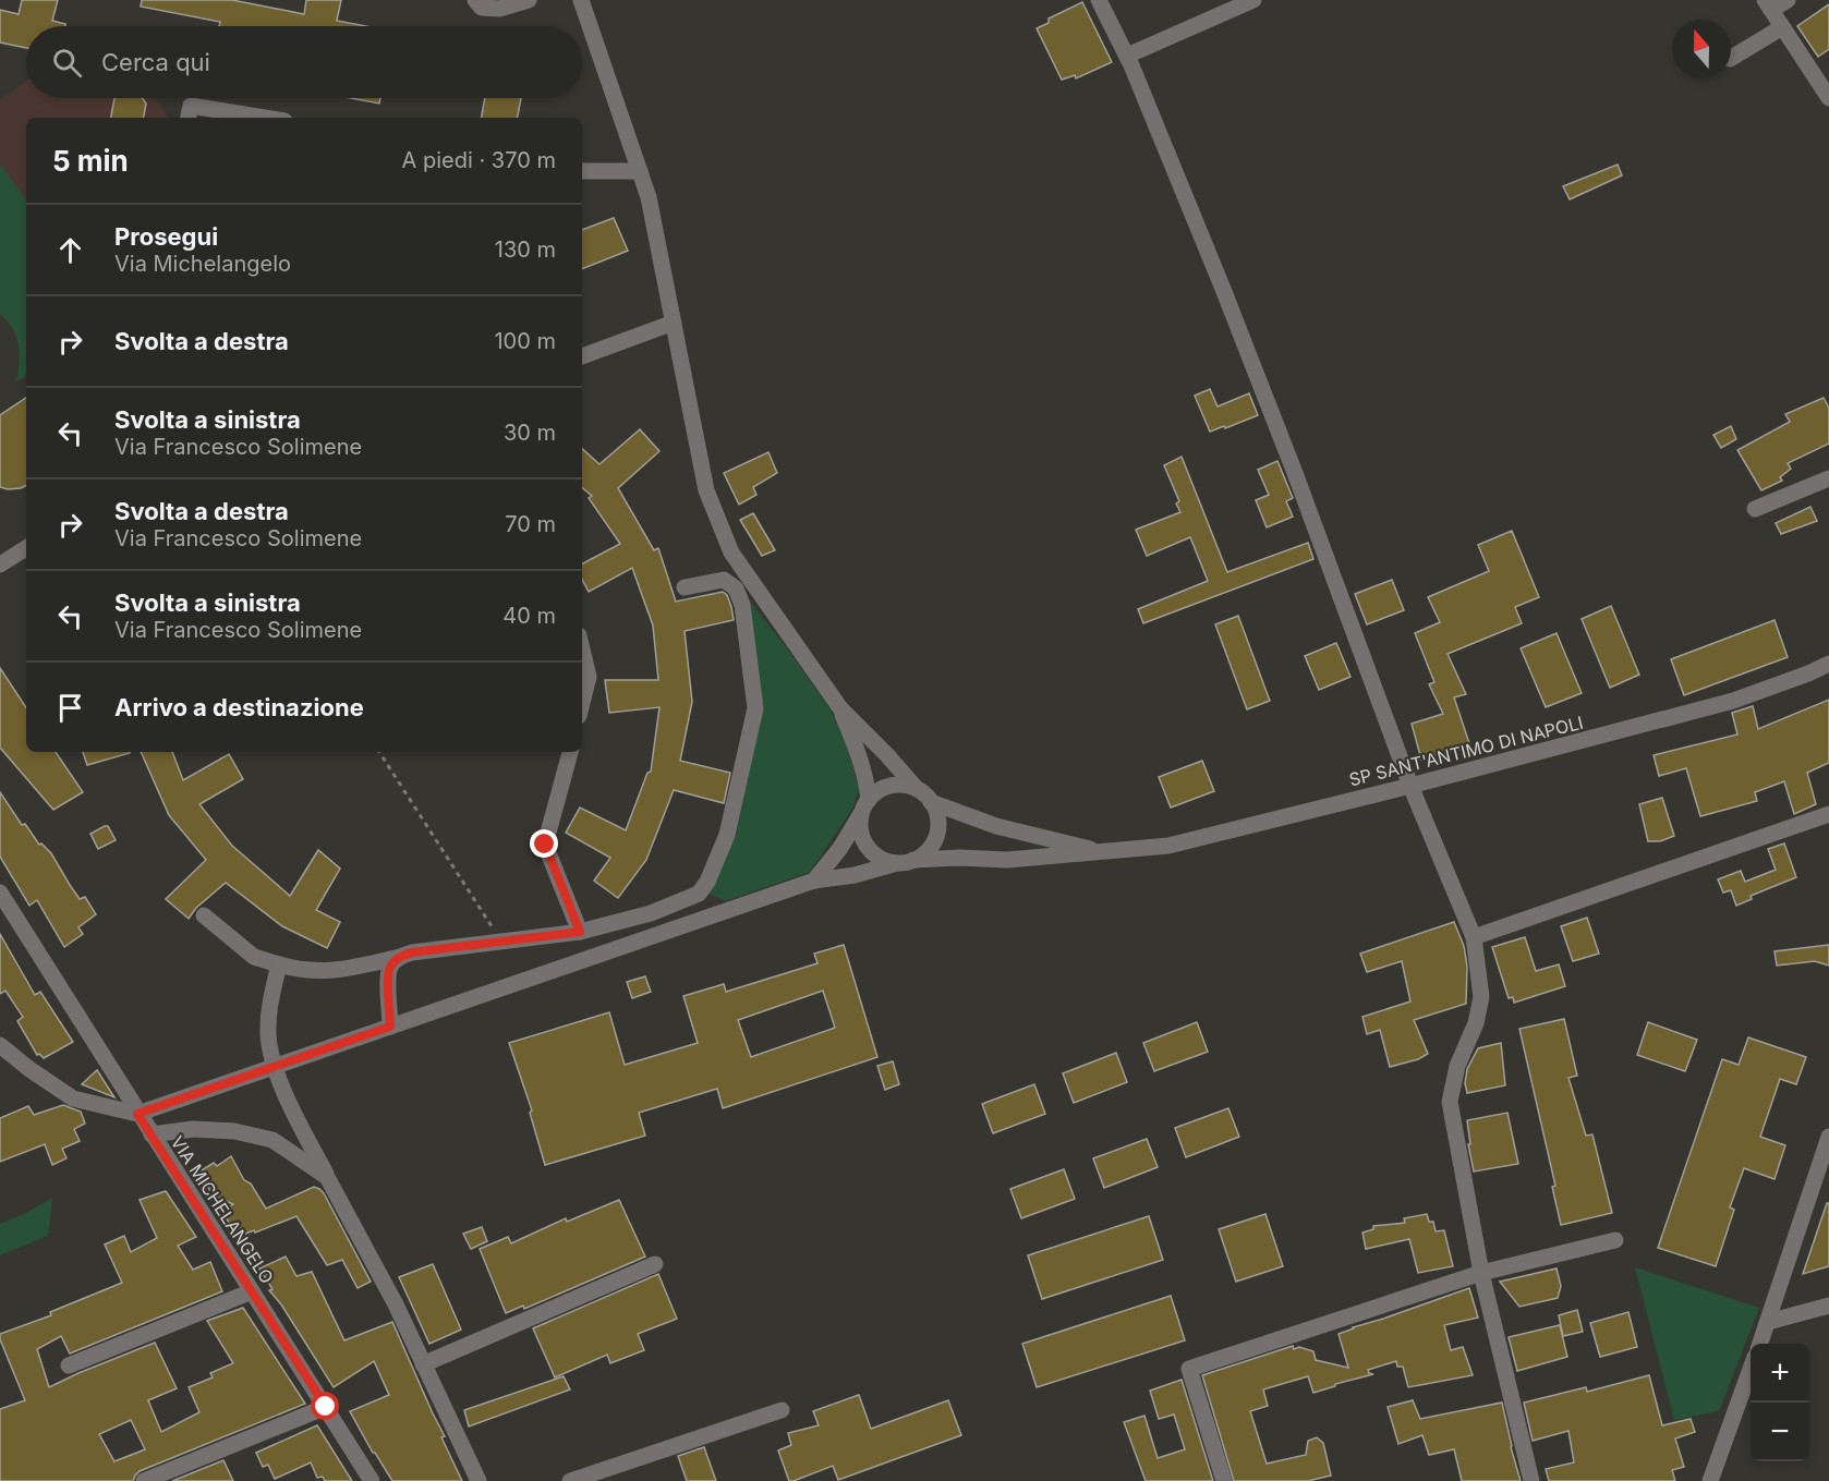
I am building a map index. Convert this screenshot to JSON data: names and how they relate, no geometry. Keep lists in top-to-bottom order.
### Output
{
  "streets": {
    "street": ["SP SANT'ANTIMO DI NAPOLI", "VIA MICHELANGELO"]
  },
  "crossings": [
    ["SP SANT'ANTIMO DI NAPOLI", "VIA MICHELANGELO"]
  ],
  "north": "top",
  "page": {
    "search": "Cerca qui",
    "heading": ["5 min", "A piedi · 370 m"],
    "list": [
      ["Prosegui", "Via Michelangelo", "130 m"],
      ["Svolta a destra", "100 m"],
      ["Svolta a sinistra", "Via Francesco Solimene", "30 m"],
      ["Svolta a destra", "Via Francesco Solimene", "70 m"],
      ["Svolta a sinistra", "Via Francesco Solimene", "40 m"],
      "Arrivo a destinazione"
    ],
    "map_buttons": ["+", "−"]
  }
}
